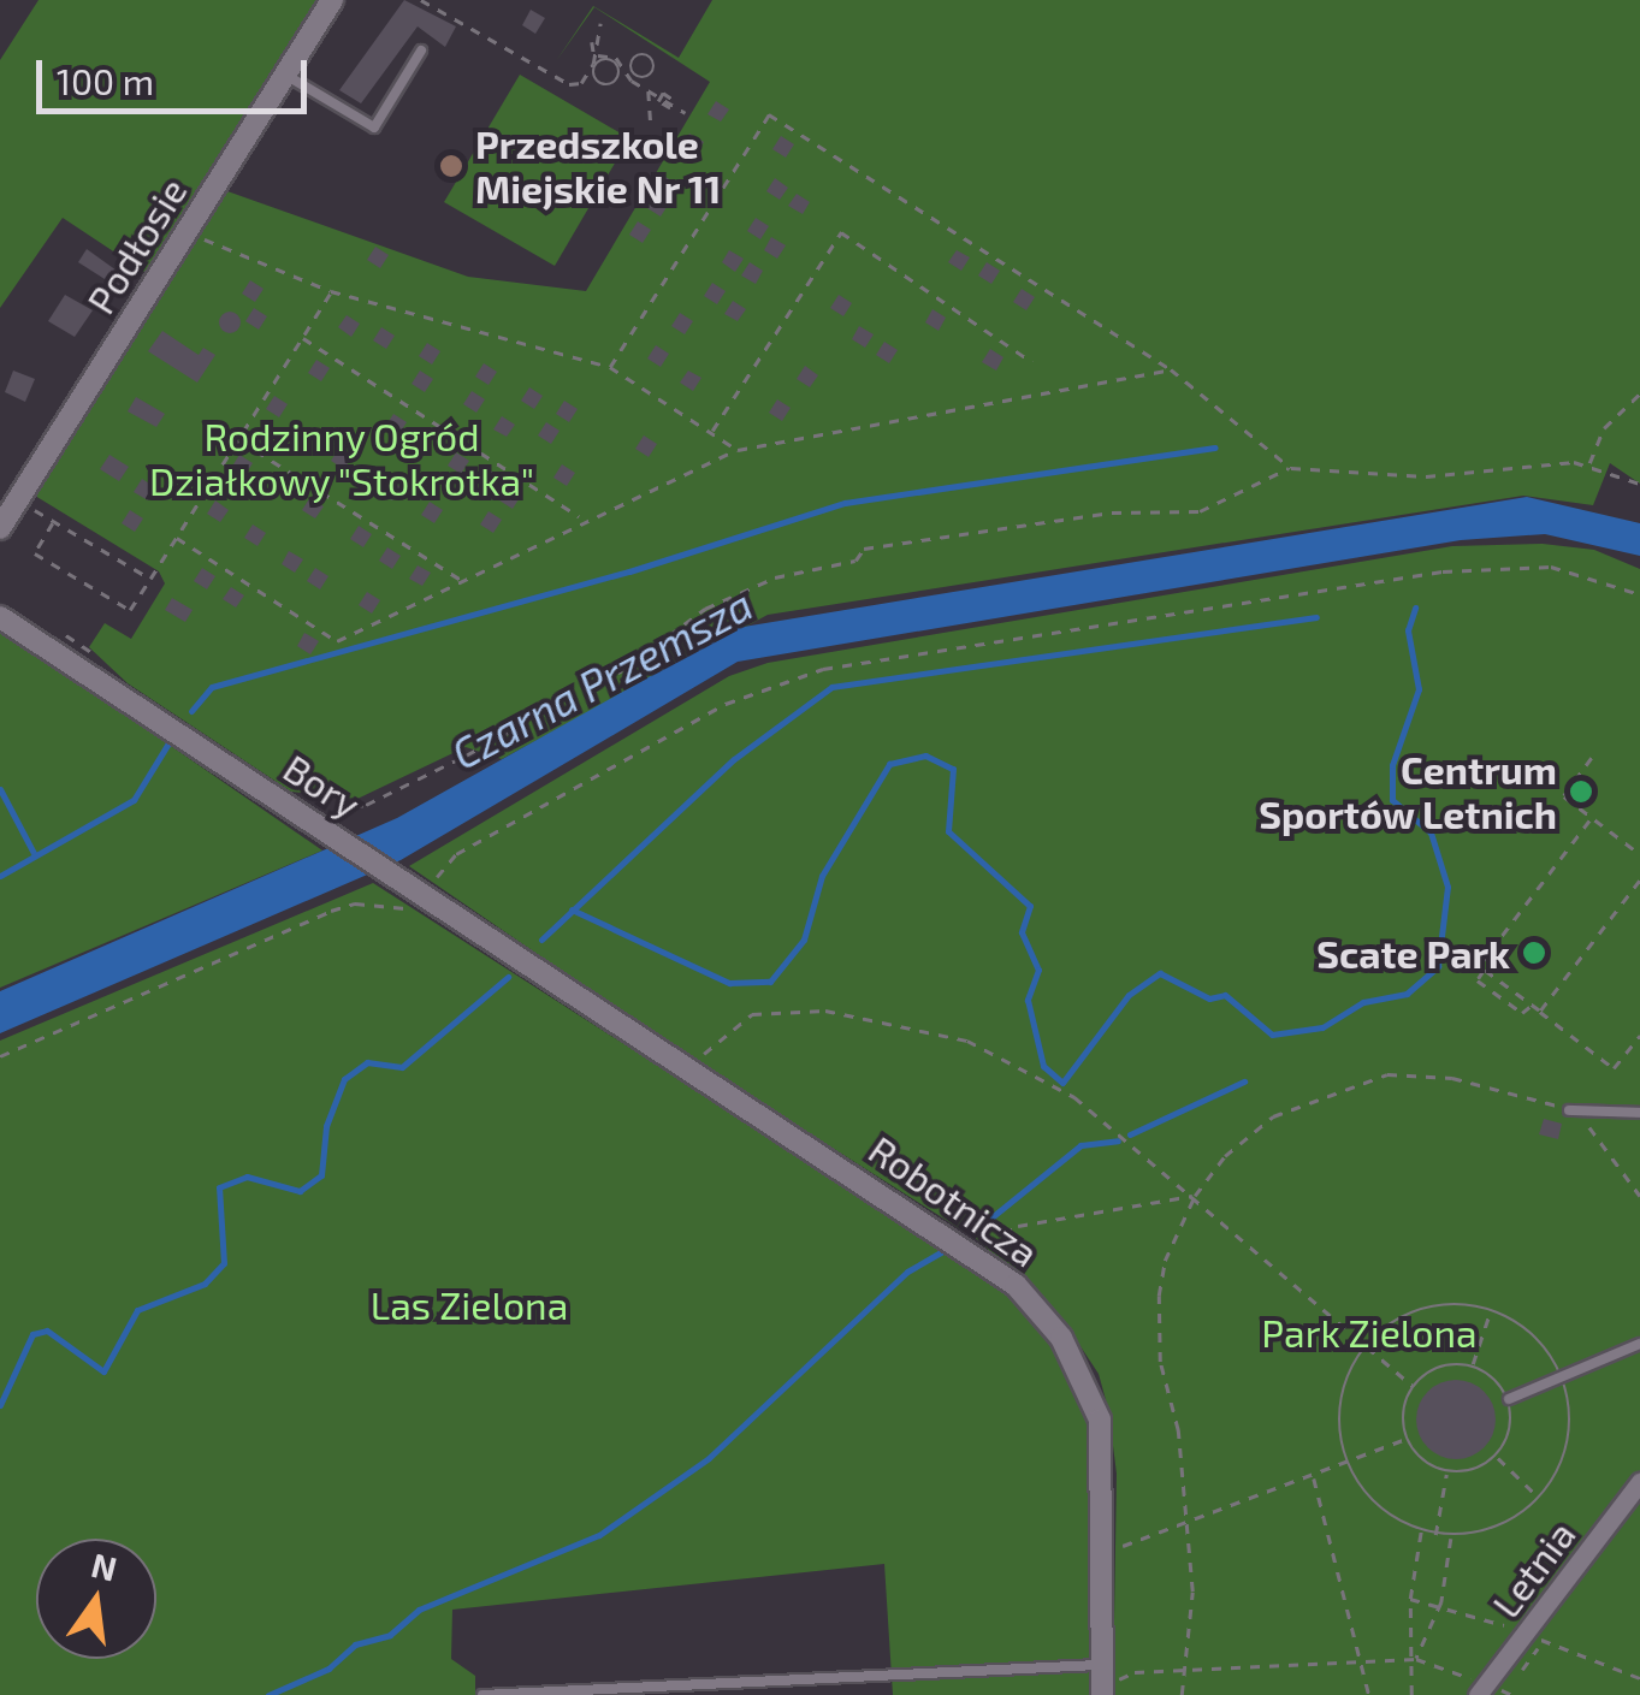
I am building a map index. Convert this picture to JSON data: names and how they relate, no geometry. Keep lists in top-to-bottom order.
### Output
{
  "streets": {
    "street": [
      "Podłosie",
      "Bory",
      "Robotnicza",
      "Letnia"
    ]
  },
  "crossings": [
    ["Bory", "Robotnicza"]
  ],
  "water": ["Czarna Przemsza"],
  "parks": ["Rodzinny Ogród Działkowy \"Stokrotka\"", "Las Zielona", "Park Zielona"],
  "places": ["Przedszkole Miejskie Nr 11", "Centrum Sportów Letnich", "Scate Park"],
  "scale_bar": "100 m",
  "north": "top"
}
